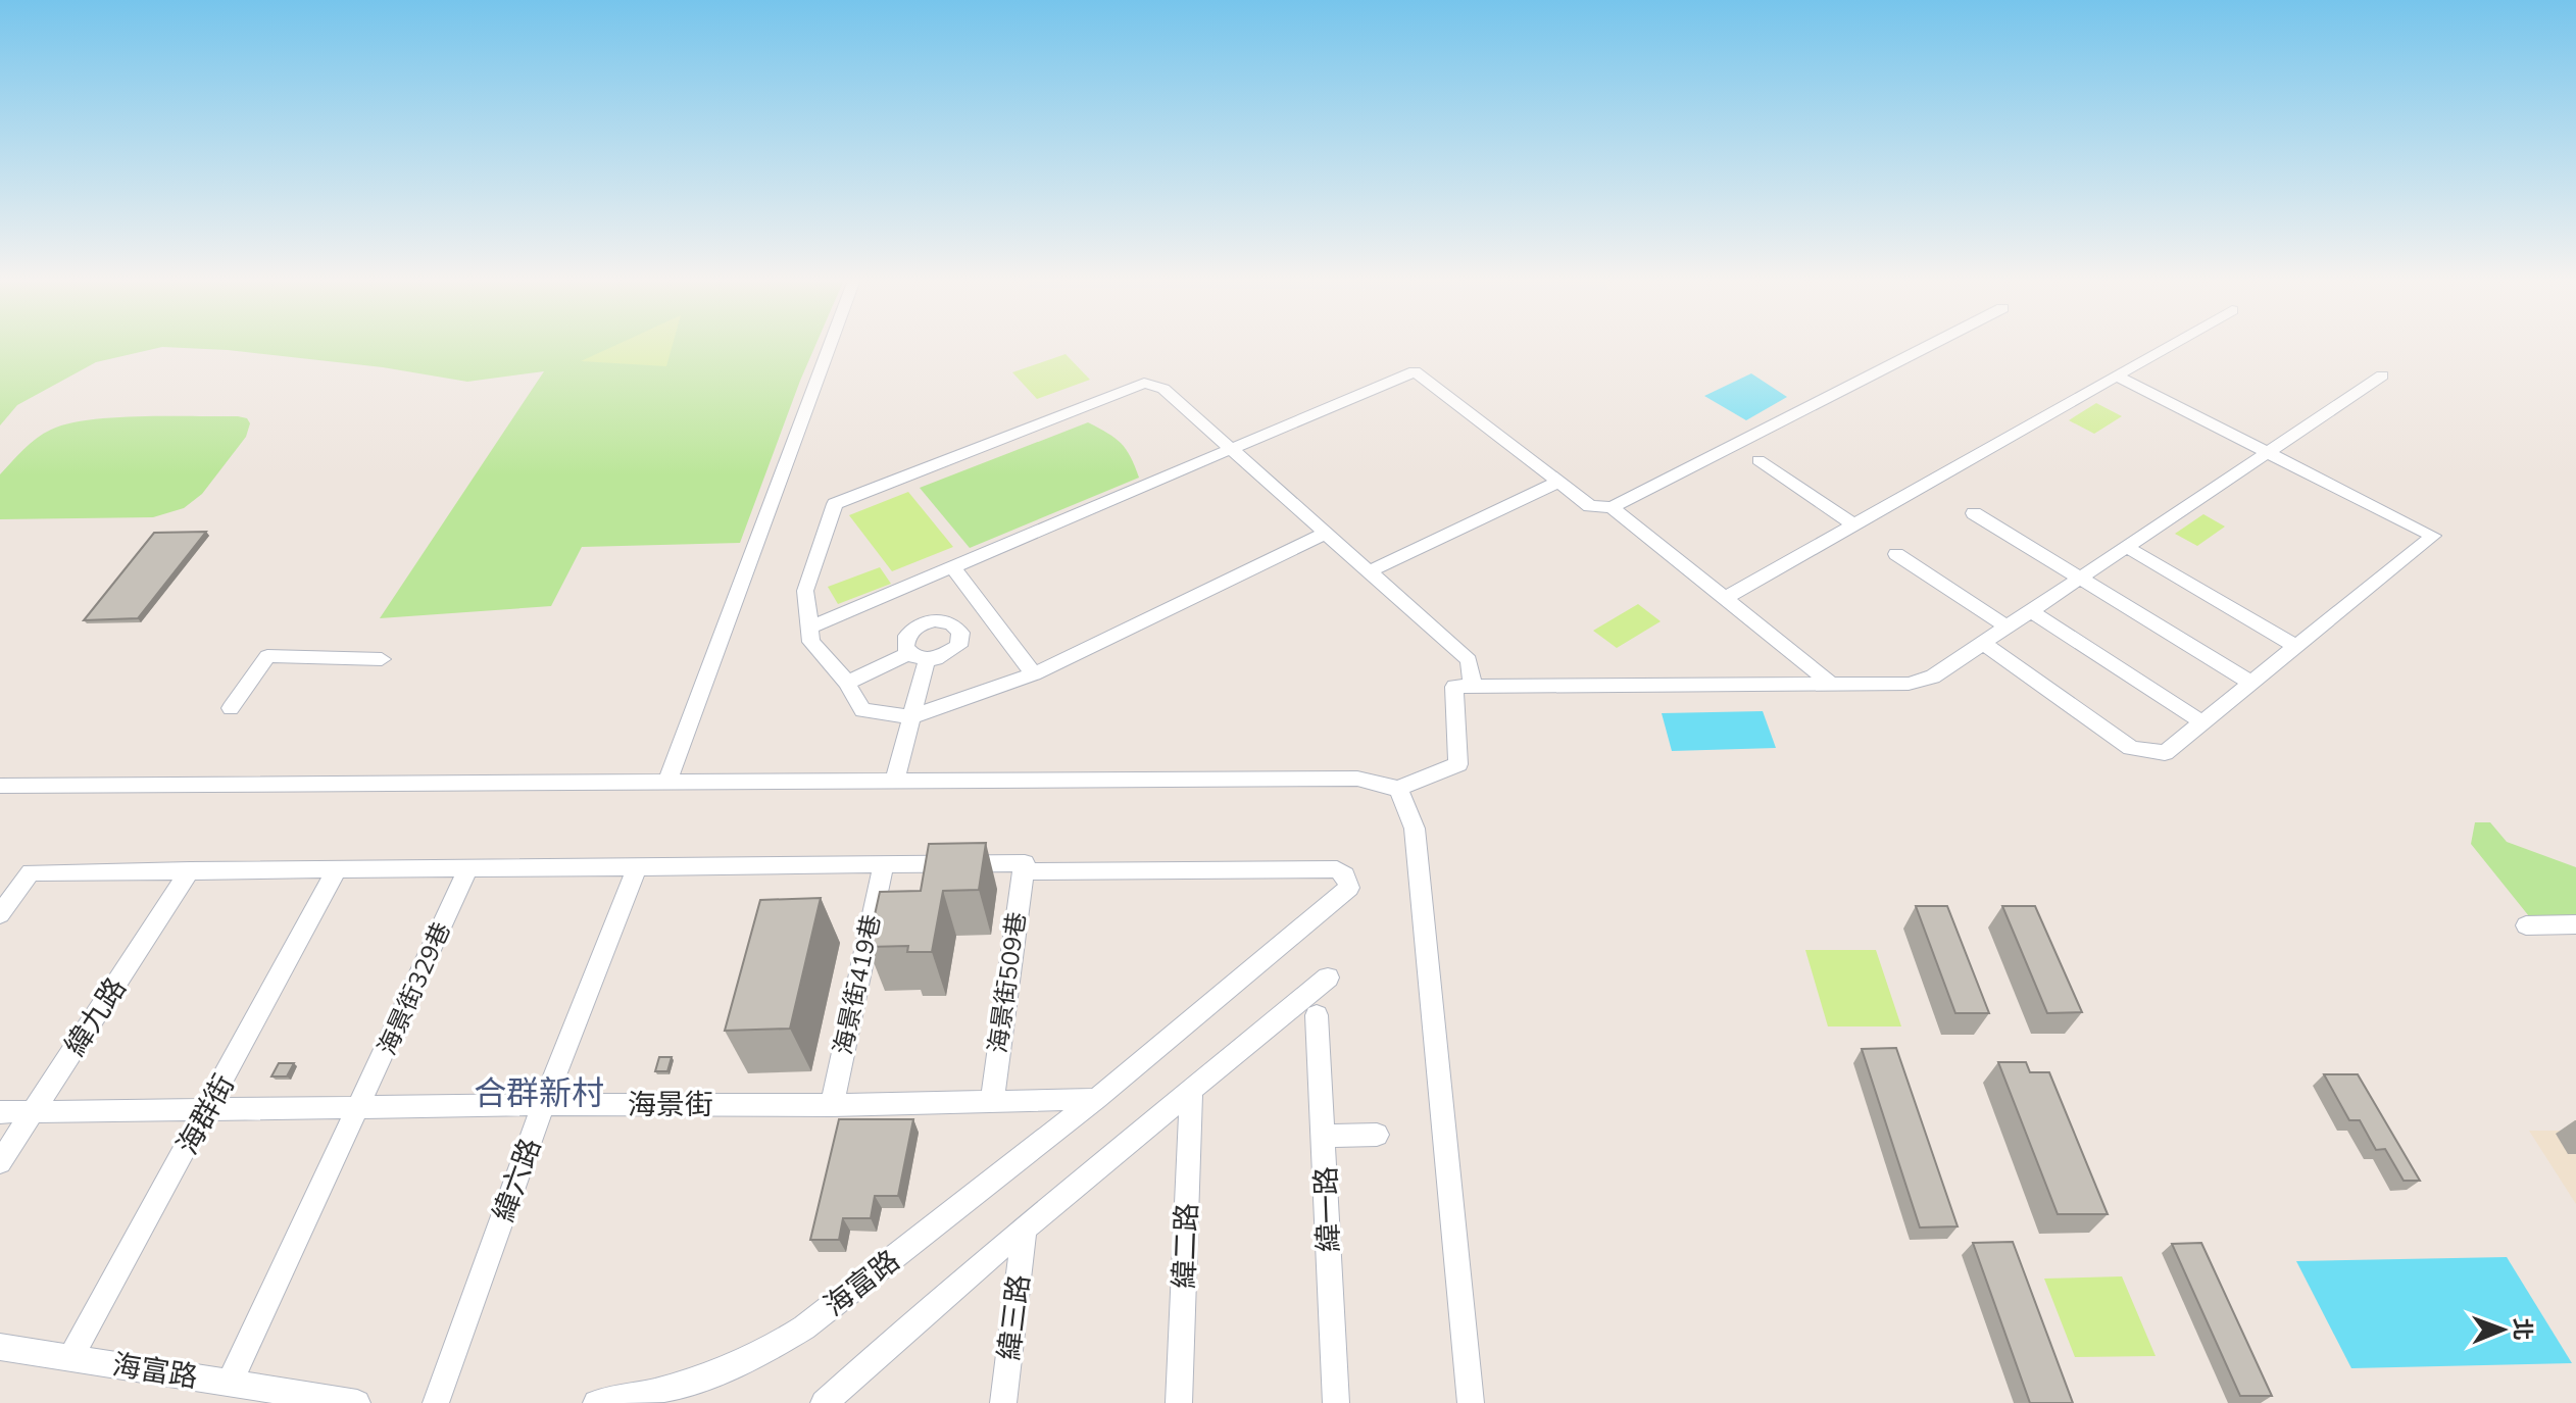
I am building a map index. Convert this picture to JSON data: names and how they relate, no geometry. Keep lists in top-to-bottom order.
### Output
{
  "streets": {
    "street": [
      "海景街509巷",
      "海景街419巷",
      "海景街329巷",
      "緯九路",
      "海景街",
      "海群街",
      "緯六路",
      "緯一路",
      "緯二路",
      "海富路",
      "緯三路"
    ]
  },
  "crossings": [
    ["海景街509巷", "海景街"],
    ["海景街509巷", "海富路"],
    ["海景街419巷", "海景街"],
    ["海景街329巷", "海景街"],
    ["海景街329巷", "海富路"],
    ["緯九路", "海景街"],
    ["海景街", "海群街"],
    ["海景街", "緯六路"],
    ["海景街", "海富路"],
    ["海群街", "海富路"]
  ],
  "districts": ["合群新村"],
  "north": "right"
}
